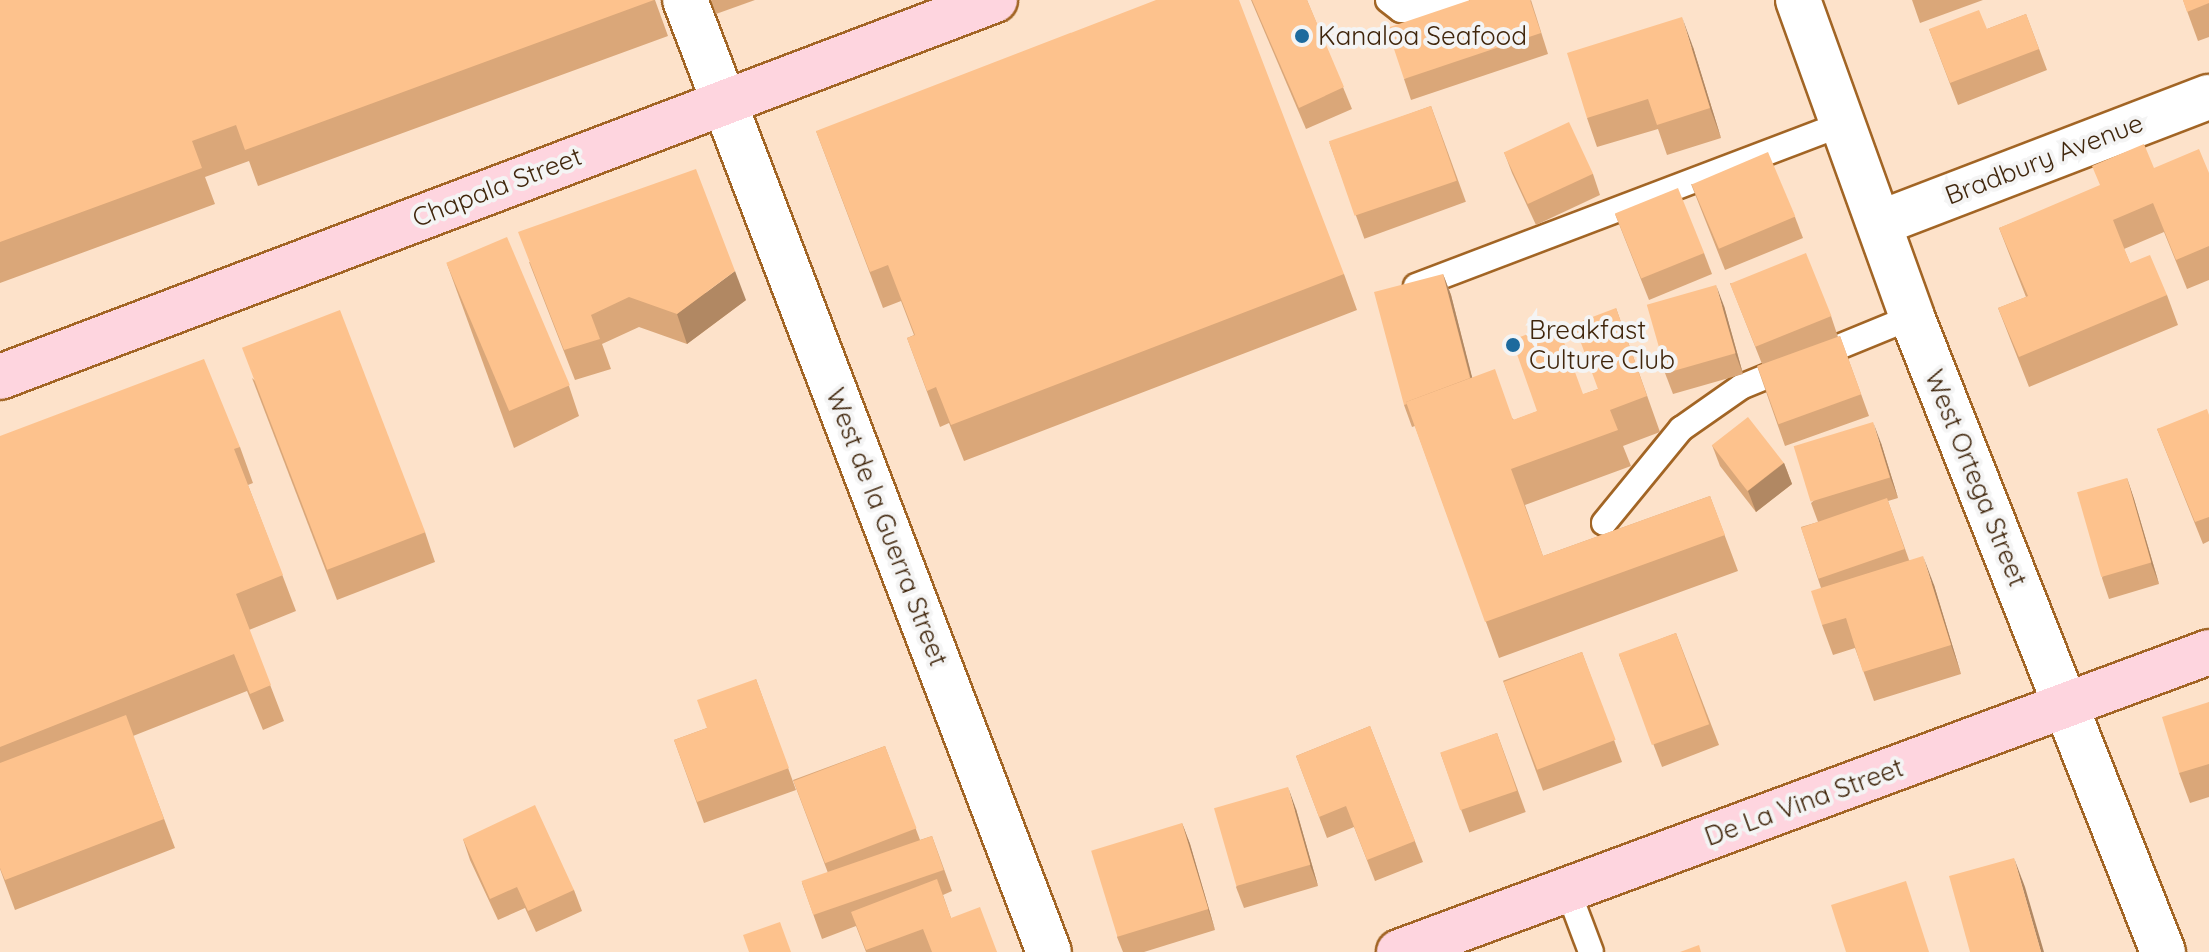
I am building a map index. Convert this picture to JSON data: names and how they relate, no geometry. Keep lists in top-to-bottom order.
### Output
{
  "streets": {
    "main road": ["Chapala Street", "De La Vina Street"],
    "street": ["Bradbury Avenue", "West Ortega Street", "West de la Guerra Street"]
  },
  "crossings": [
    ["Bradbury Avenue", "West Ortega Street"],
    ["Chapala Street", "West de la Guerra Street"],
    ["West Ortega Street", "De La Vina Street"]
  ],
  "places": ["Kanaloa Seafood", "Breakfast Culture Club"]
}
